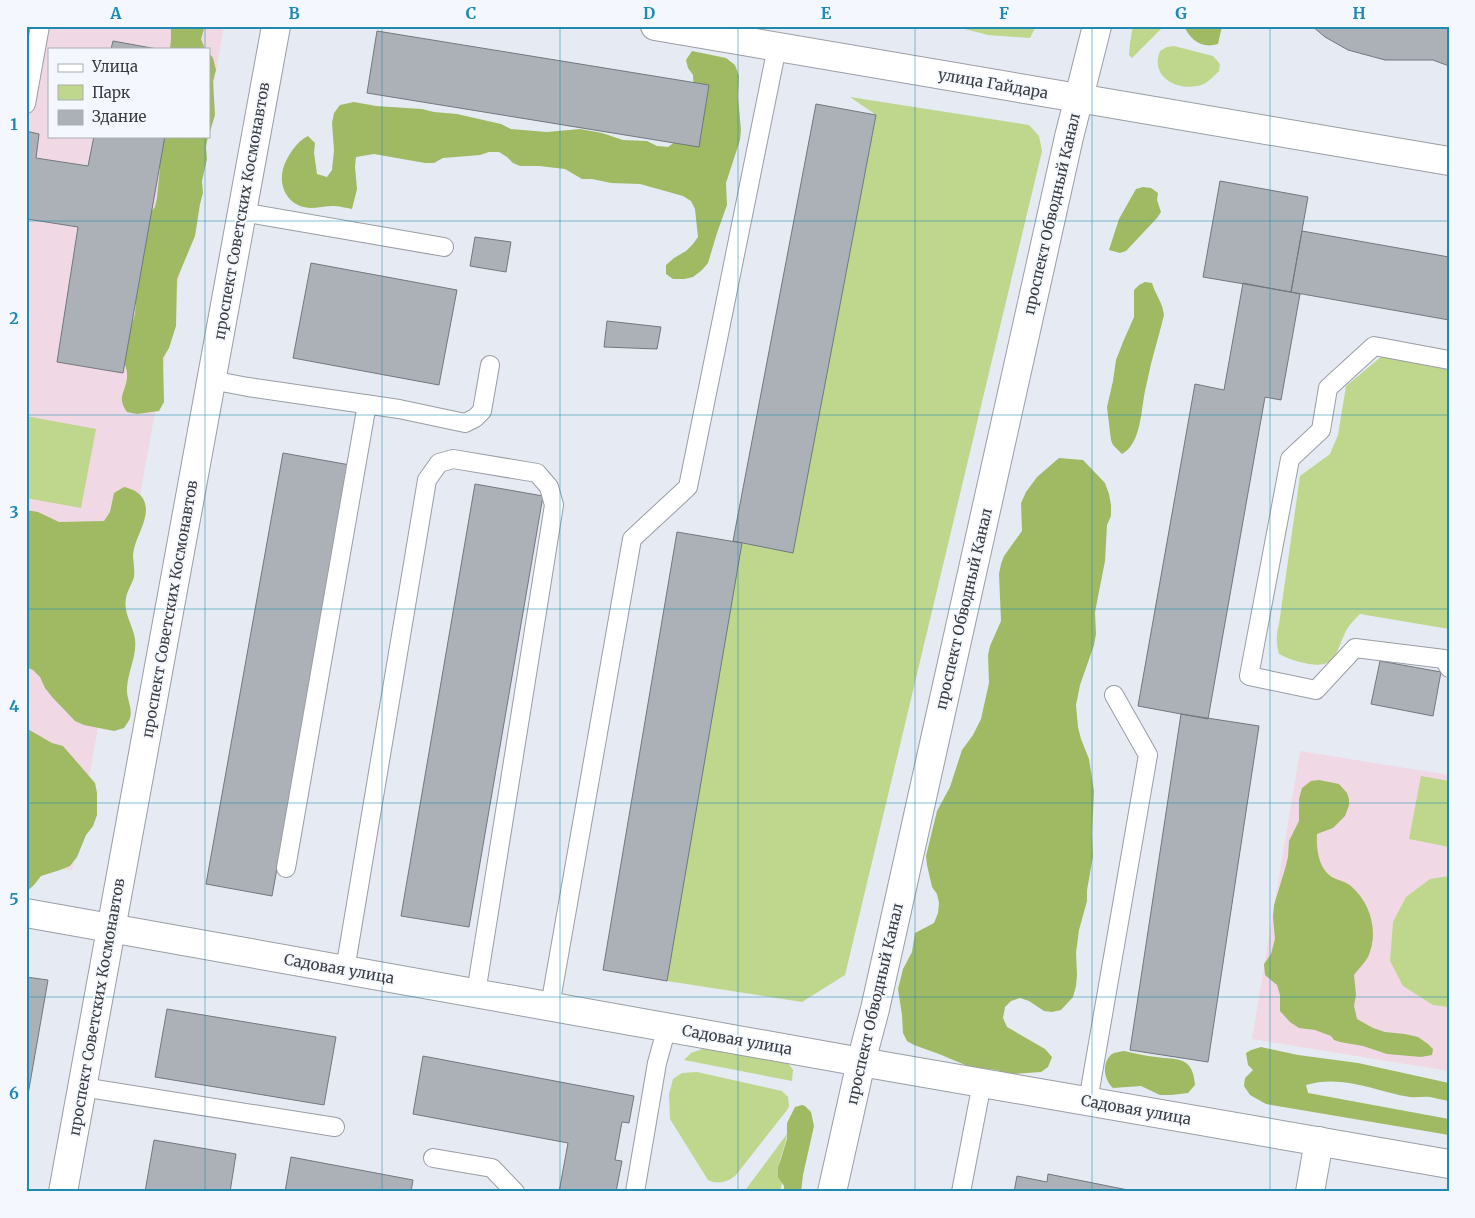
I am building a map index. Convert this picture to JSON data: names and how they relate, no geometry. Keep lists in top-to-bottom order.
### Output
{
  "streets": {
    "main road": [
      "улица Гайдара",
      "проспект Советских Космонавтов",
      "проспект Обводный Канал",
      "Садовая улица"
    ]
  },
  "crossings": [
    ["улица Гайдара", "проспект Обводный Канал"],
    ["проспект Советских Космонавтов", "Садовая улица"],
    ["проспект Обводный Канал", "Садовая улица"]
  ],
  "legend": ["Улица", "Парк", "Здание"],
  "grid": {
    "columns": [
      "A",
      "B",
      "C",
      "D",
      "E",
      "F",
      "G",
      "H"
    ],
    "rows": [
      "1",
      "2",
      "3",
      "4",
      "5",
      "6"
    ]
  }
}
